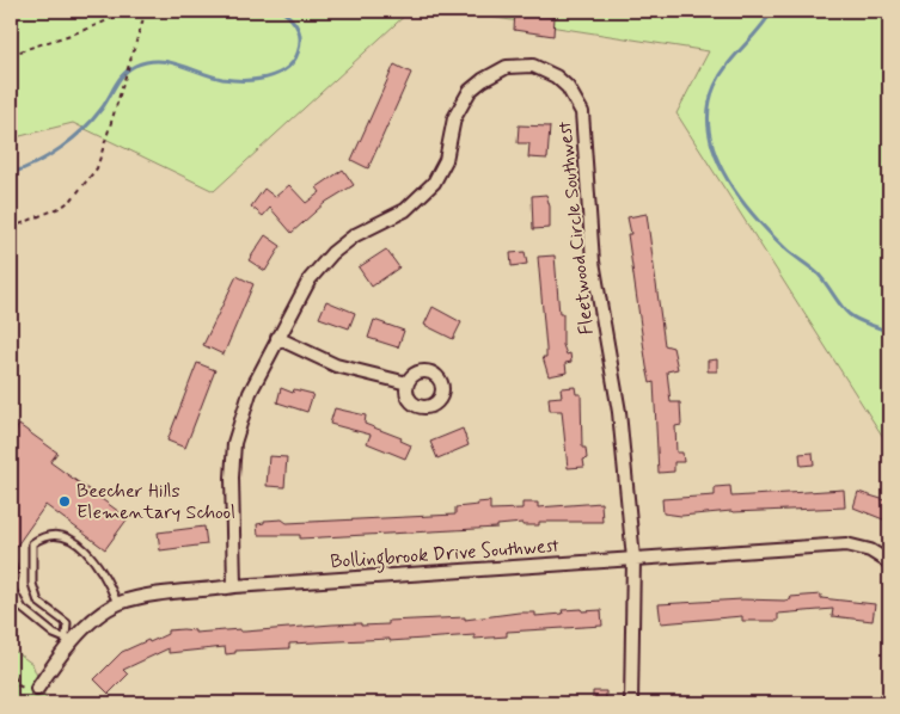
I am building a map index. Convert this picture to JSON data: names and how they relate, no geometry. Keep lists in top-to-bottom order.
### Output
{
  "streets": {
    "street": ["Fleetwood Circle Southwest", "Bollingbrook Drive Southwest"]
  },
  "crossings": [
    ["Fleetwood Circle Southwest", "Bollingbrook Drive Southwest"]
  ],
  "places": ["Beecher Hills Elementary School"]
}
